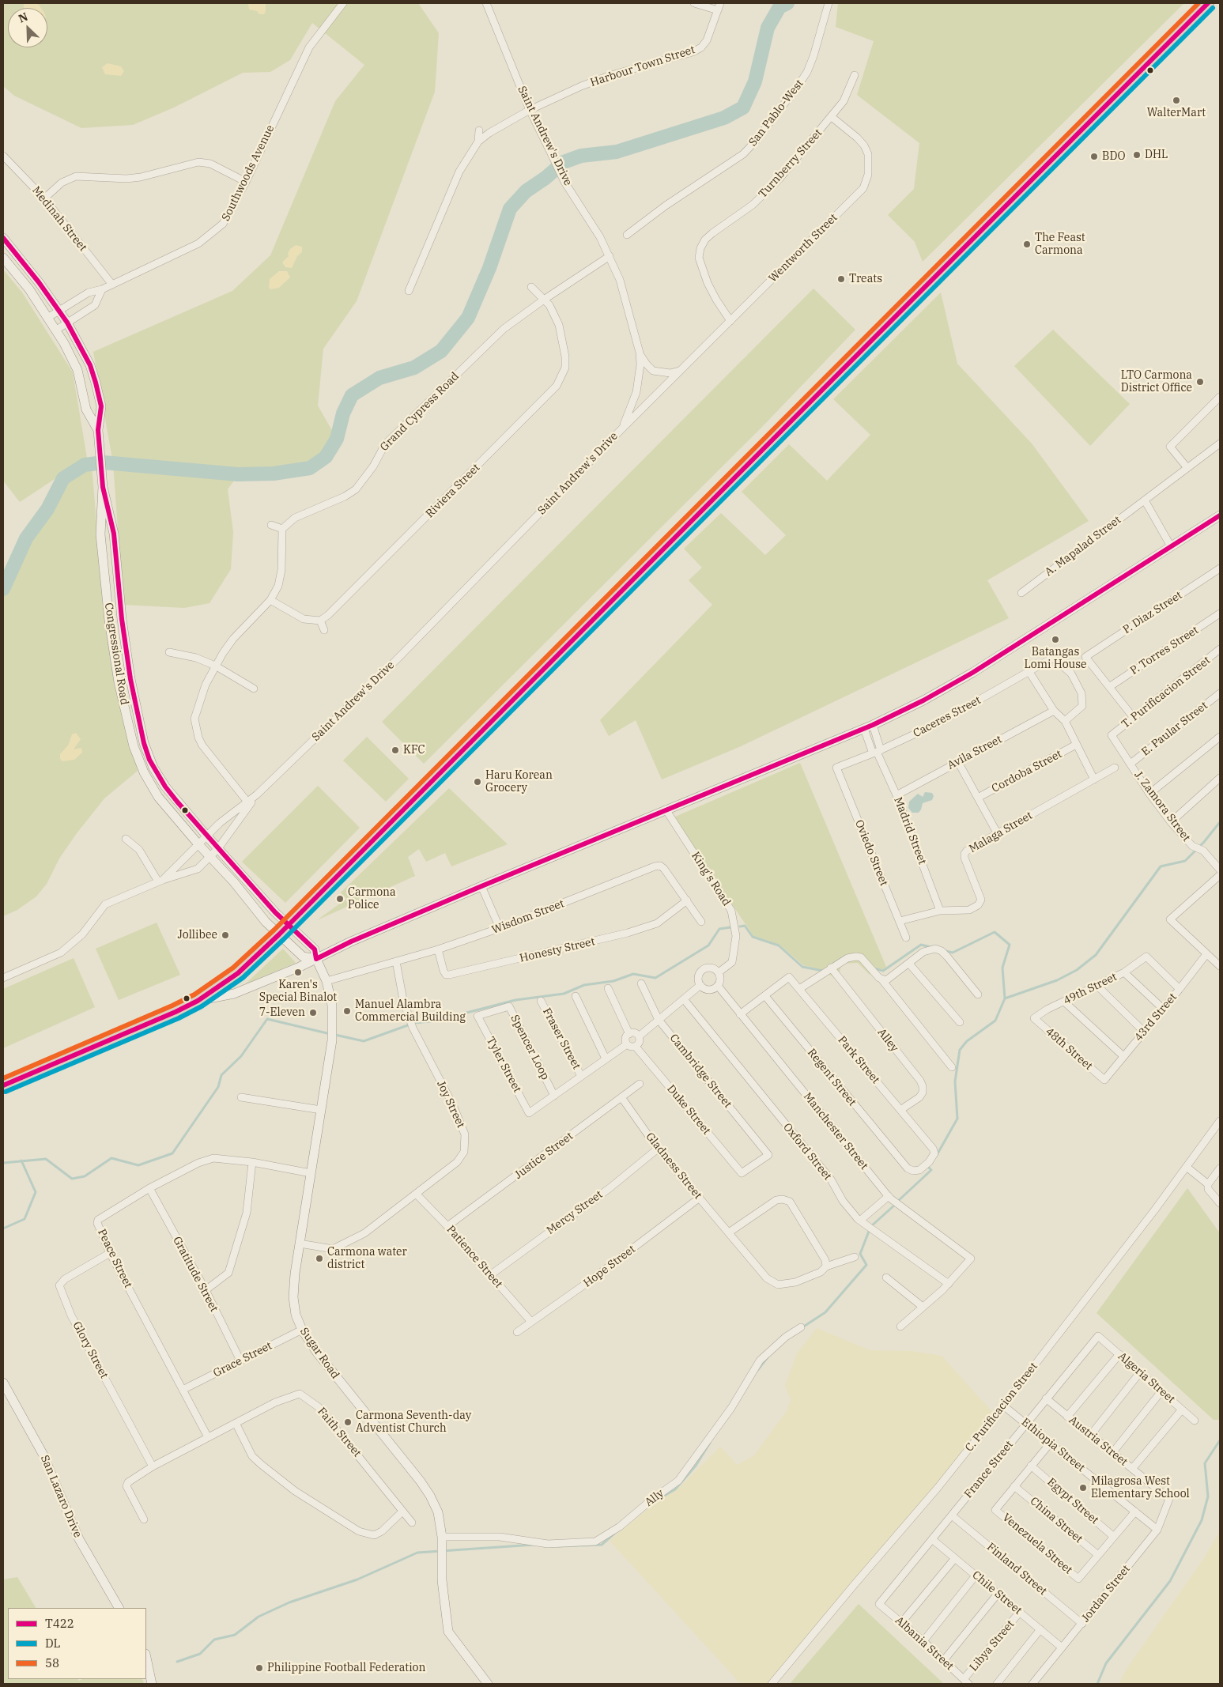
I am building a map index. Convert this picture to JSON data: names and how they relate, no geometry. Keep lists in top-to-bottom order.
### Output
{
  "streets": {
    "main road": ["Congressional Road", "Sugar Road", "San Lazaro Drive"],
    "street": [
      "Harbour Town Street",
      "San Pablo-West",
      "Saint Andrew's Drive",
      "Turnberry Street",
      "Southwoods Avenue",
      "Medinah Street",
      "Wentworth Street",
      "Grand Cypress Road",
      "Riviera Street",
      "A. Mapalad Street",
      "P. Diaz Street",
      "P. Torres Street",
      "T. Purificacion Street",
      "Caceres Street",
      "E. Paular Street",
      "Avila Street",
      "Cordoba Street",
      "J. Zamora Street",
      "Madrid Street",
      "Malaga Street",
      "Oviedo Street",
      "King's Road",
      "Wisdom Street",
      "Honesty Street",
      "49th Street",
      "43rd Street",
      "Fraser Street",
      "Alley",
      "Spencer Loop",
      "48th Street",
      "Park Street",
      "Tyler Street",
      "Cambridge Street",
      "Regent Street",
      "Joy Street",
      "Duke Street",
      "Manchester Street",
      "Oxford Street",
      "Justice Street",
      "Gladness Street",
      "Mercy Street",
      "Patience Street",
      "Peace Street",
      "Hope Street",
      "Gratitude Street",
      "Glory Street",
      "Grace Street",
      "Algeria Street",
      "C. Purificacion Street",
      "Faith Street",
      "Austria Street",
      "Ethiopia Street",
      "France Street",
      "Ally",
      "Egypt Street",
      "China Street",
      "Venezuela Street",
      "Finland Street",
      "Chile Street",
      "Jordan Street",
      "Albania Street",
      "Libya Street"
    ]
  },
  "crossings": [
    ["Harbour Town Street", "Saint Andrew's Drive"],
    ["Saint Andrew's Drive", "Wentworth Street"],
    ["Saint Andrew's Drive", "Grand Cypress Road"],
    ["Saint Andrew's Drive", "Congressional Road"],
    ["Turnberry Street", "Wentworth Street"],
    ["Southwoods Avenue", "Medinah Street"],
    ["Southwoods Avenue", "Congressional Road"],
    ["Grand Cypress Road", "Riviera Street"],
    ["P. Diaz Street", "P. Torres Street"],
    ["Congressional Road", "Sugar Road"],
    ["T. Purificacion Street", "J. Zamora Street"],
    ["Caceres Street", "Madrid Street"],
    ["Caceres Street", "Oviedo Street"],
    ["E. Paular Street", "J. Zamora Street"],
    ["Avila Street", "Madrid Street"],
    ["Madrid Street", "Malaga Street"],
    ["Malaga Street", "Oviedo Street"],
    ["King's Road", "Manchester Street"],
    ["Wisdom Street", "Honesty Street"],
    ["Wisdom Street", "Joy Street"],
    ["Wisdom Street", "Sugar Road"],
    ["49th Street", "43rd Street"],
    ["49th Street", "48th Street"],
    ["43rd Street", "48th Street"],
    ["Alley", "Park Street"],
    ["Spencer Loop", "Tyler Street"],
    ["Park Street", "Regent Street"],
    ["Park Street", "Manchester Street"],
    ["Cambridge Street", "Duke Street"],
    ["Joy Street", "Patience Street"],
    ["Joy Street", "Sugar Road"],
    ["Manchester Street", "Oxford Street"],
    ["Justice Street", "Gladness Street"],
    ["Justice Street", "Patience Street"],
    ["Gladness Street", "Mercy Street"],
    ["Gladness Street", "Hope Street"],
    ["Mercy Street", "Patience Street"],
    ["Patience Street", "Hope Street"],
    ["Peace Street", "Gratitude Street"],
    ["Peace Street", "Glory Street"],
    ["Peace Street", "Sugar Road"],
    ["Peace Street", "Grace Street"],
    ["Peace Street", "Faith Street"],
    ["Gratitude Street", "Grace Street"],
    ["Glory Street", "Faith Street"],
    ["Sugar Road", "Grace Street"],
    ["Sugar Road", "Ally"],
    ["Algeria Street", "France Street"],
    ["C. Purificacion Street", "Ethiopia Street"],
    ["Austria Street", "France Street"],
    ["Austria Street", "Jordan Street"],
    ["Ethiopia Street", "France Street"],
    ["Ethiopia Street", "Jordan Street"],
    ["France Street", "Finland Street"],
    ["France Street", "Chile Street"],
    ["France Street", "Albania Street"],
    ["China Street", "Venezuela Street"],
    ["Finland Street", "Jordan Street"],
    ["Chile Street", "Jordan Street"],
    ["Chile Street", "Libya Street"],
    ["Albania Street", "Libya Street"]
  ],
  "places": [
    "WalterMart",
    "DHL",
    "BDO",
    "The Feast Carmona",
    "Treats",
    "LTO Carmona District Office",
    "Batangas Lomi House",
    "KFC",
    "Haru Korean Grocery",
    "Carmona Police",
    "Jollibee",
    "Karen's Special Binalot",
    "Manuel Alambra Commercial Building",
    "7-Eleven",
    "Carmona water district",
    "Carmona Seventh-day Adventist Church",
    "Milagrosa West Elementary School",
    "Philippine Football Federation"
  ],
  "lines": ["transit line T422", "transit line 58", "transit line DL"],
  "legend": ["T422", "DL", "58"],
  "north": "top left"
}
